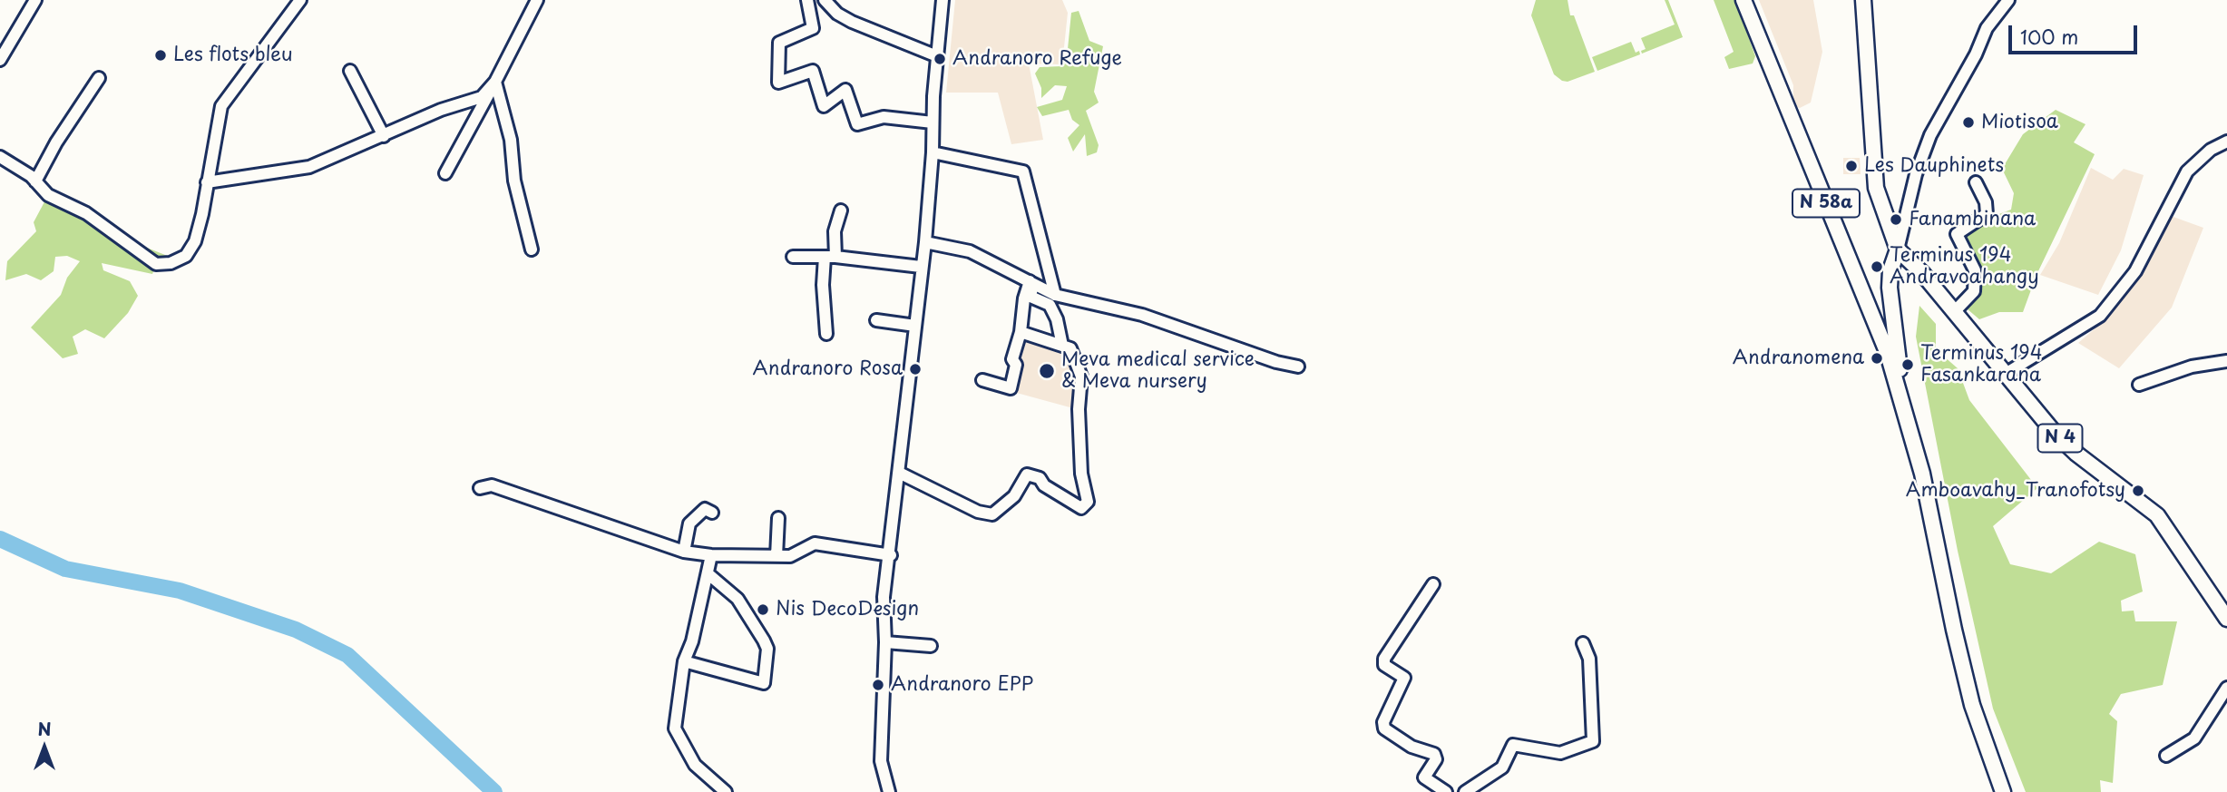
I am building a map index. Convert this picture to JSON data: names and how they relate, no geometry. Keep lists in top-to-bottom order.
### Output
{
  "streets": {
    "main road": ["N 58a", "N 4"]
  },
  "places": [
    "Les flots bleu",
    "Andranoro Refuge",
    "Miotisoa",
    "Les Dauphinets",
    "Fanambinana",
    "Terminus 194 Andravoahangy",
    "Andranomena",
    "Terminus 194 Fasankarana",
    "Andranoro Rosa",
    "Meva medical service & Meva nursery",
    "Amboavahy_Tranofotsy",
    "Nis DecoDesign",
    "Andranoro EPP"
  ],
  "scale_bar": "100 m",
  "north": "top"
}
